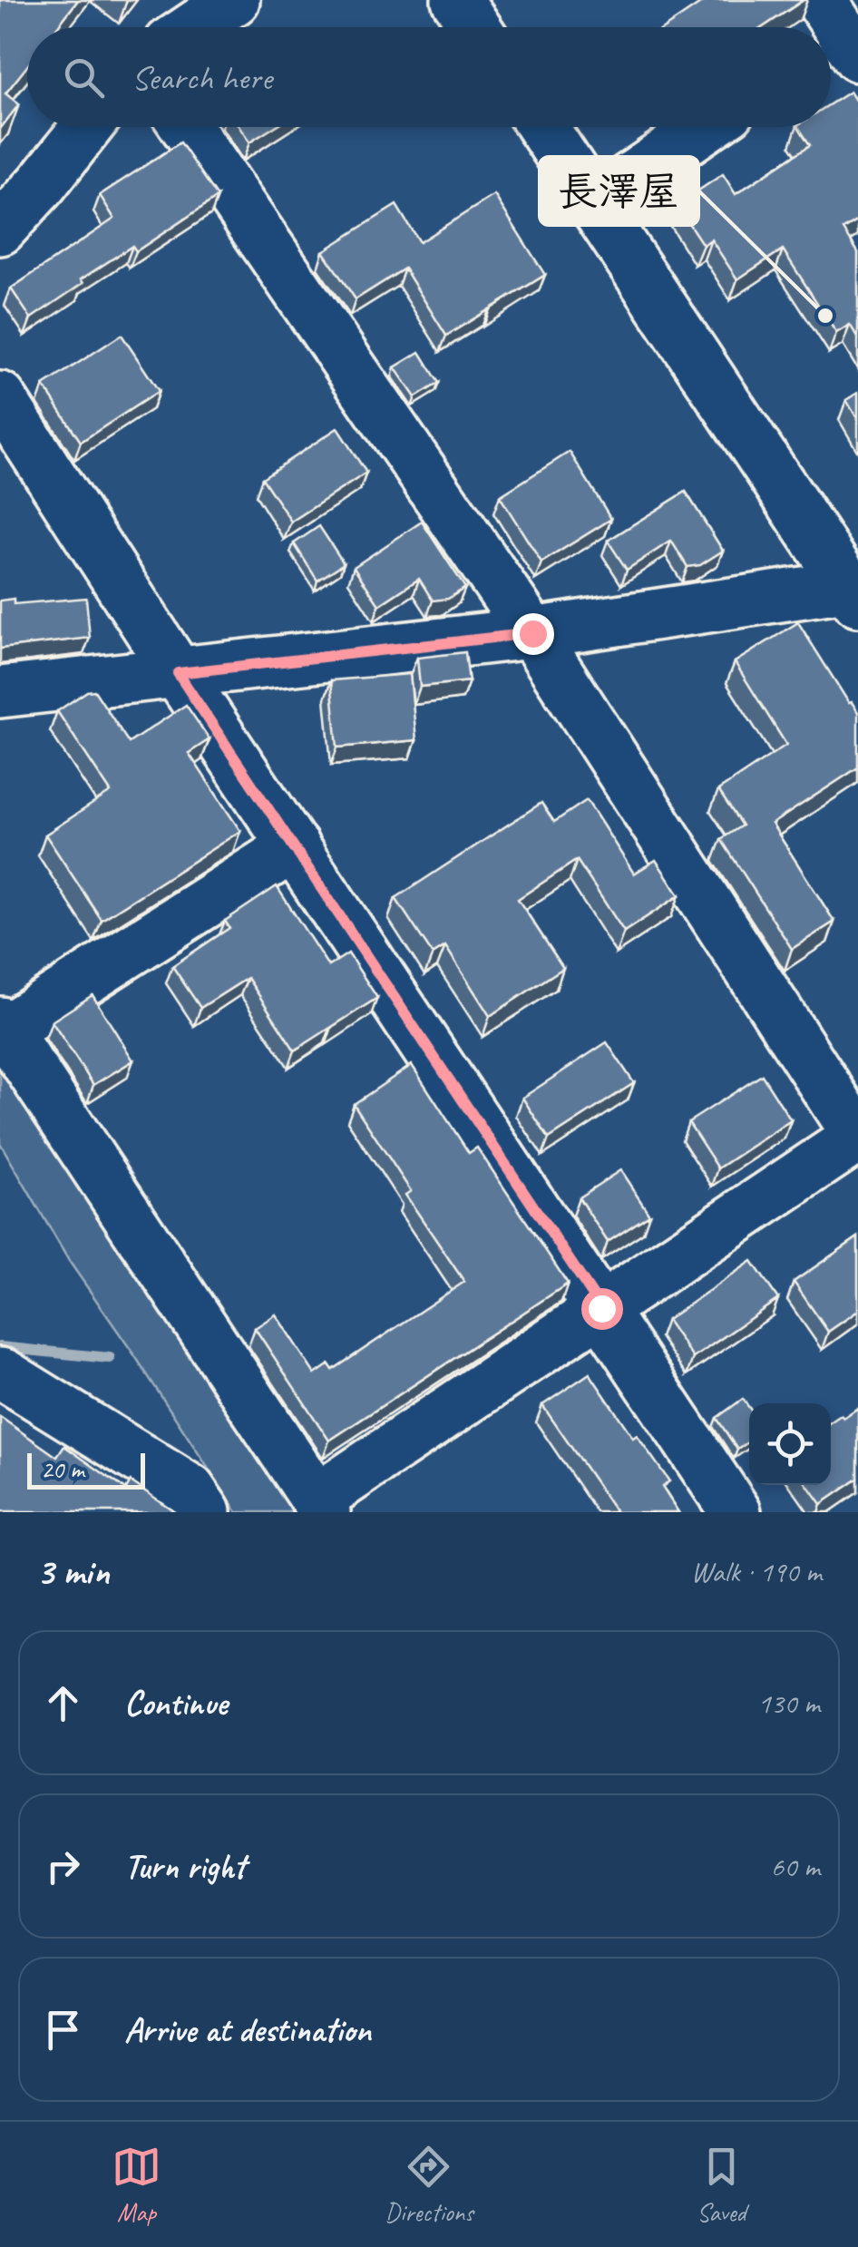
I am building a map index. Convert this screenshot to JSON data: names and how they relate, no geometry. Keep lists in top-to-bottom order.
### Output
{
  "places": ["長澤屋"],
  "scale_bar": "20 m",
  "page": {
    "search": "Search here",
    "scale": "20 m",
    "heading": ["3 min", "Walk · 190 m"],
    "list": [
      ["Continue", "130 m"],
      ["Turn right", "60 m"],
      "Arrive at destination"
    ],
    "nav": ["Map", "Directions", "Saved"]
  }
}
